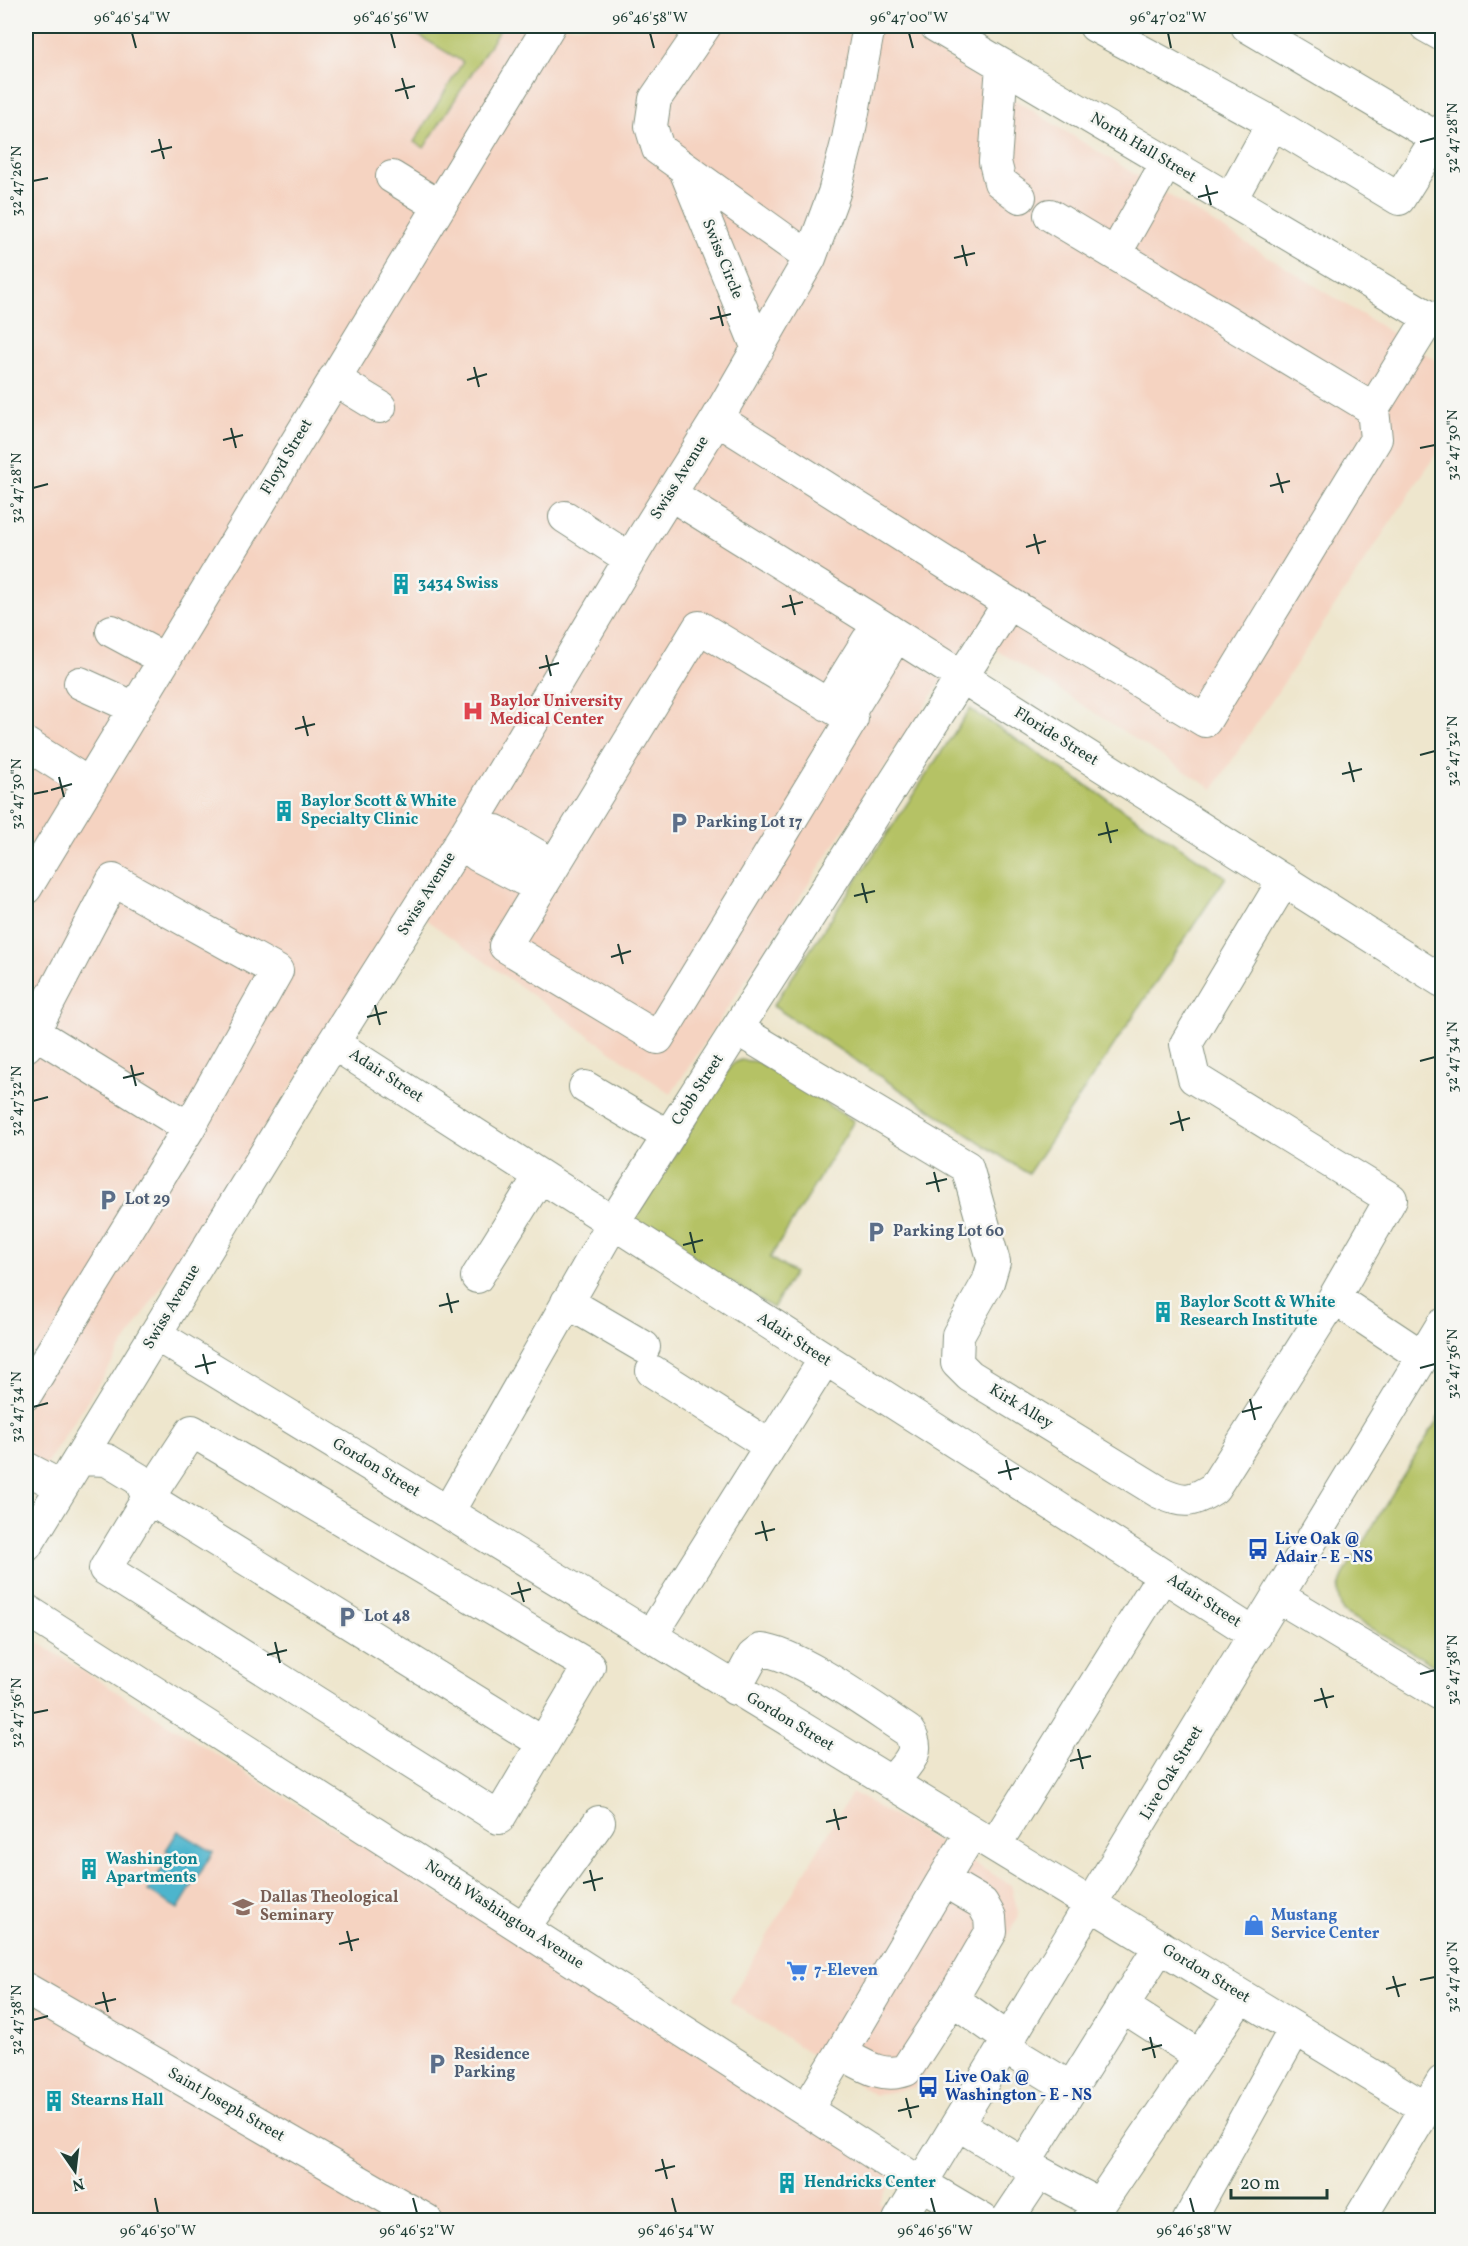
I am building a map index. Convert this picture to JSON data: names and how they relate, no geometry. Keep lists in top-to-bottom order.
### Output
{
  "streets": {
    "street": [
      "North Hall Street",
      "Swiss Circle",
      "Floyd Street",
      "Swiss Avenue",
      "Floride Street",
      "Adair Street",
      "Cobb Street",
      "Kirk Alley",
      "Gordon Street",
      "Live Oak Street",
      "North Washington Avenue",
      "Saint Joseph Street"
    ]
  },
  "crossings": [
    ["Swiss Circle", "Swiss Avenue"],
    ["Swiss Avenue", "Floride Street"],
    ["Swiss Avenue", "Adair Street"],
    ["Swiss Avenue", "Gordon Street"],
    ["Floride Street", "Cobb Street"],
    ["Adair Street", "Cobb Street"],
    ["Adair Street", "Live Oak Street"],
    ["Cobb Street", "Kirk Alley"],
    ["Cobb Street", "Gordon Street"],
    ["Gordon Street", "Live Oak Street"],
    ["Live Oak Street", "North Washington Avenue"]
  ],
  "places": {
    "building": [
      "3434 Swiss",
      "Baylor Scott & White Specialty Clinic",
      "Baylor Scott & White Research Institute",
      "Washington Apartments",
      "Stearns Hall",
      "Hendricks Center"
    ],
    "hospital": ["Baylor University Medical Center"],
    "parking": [
      "Parking Lot 17",
      "Lot 29",
      "Parking Lot 60",
      "Lot 48",
      "Residence Parking"
    ],
    "bus stop": ["Live Oak @ Adair - E - NS", "Live Oak @ Washington - E - NS"],
    "school or university": ["Dallas Theological Seminary"],
    "shop": ["Mustang Service Center"],
    "supermarket": ["7-Eleven"]
  },
  "scale_bar": "20 m",
  "north": "bottom",
  "coordinates": [
    "96°46'54\"W",
    "96°46'56\"W",
    "96°46'58\"W",
    "96°47'00\"W",
    "96°47'02\"W",
    "32°47'28\"N",
    "32°47'26\"N",
    "32°47'30\"N",
    "32°47'32\"N",
    "32°47'34\"N",
    "32°47'36\"N",
    "32°47'38\"N",
    "32°47'40\"N",
    "96°46'50\"W",
    "96°46'52\"W"
  ]
}
